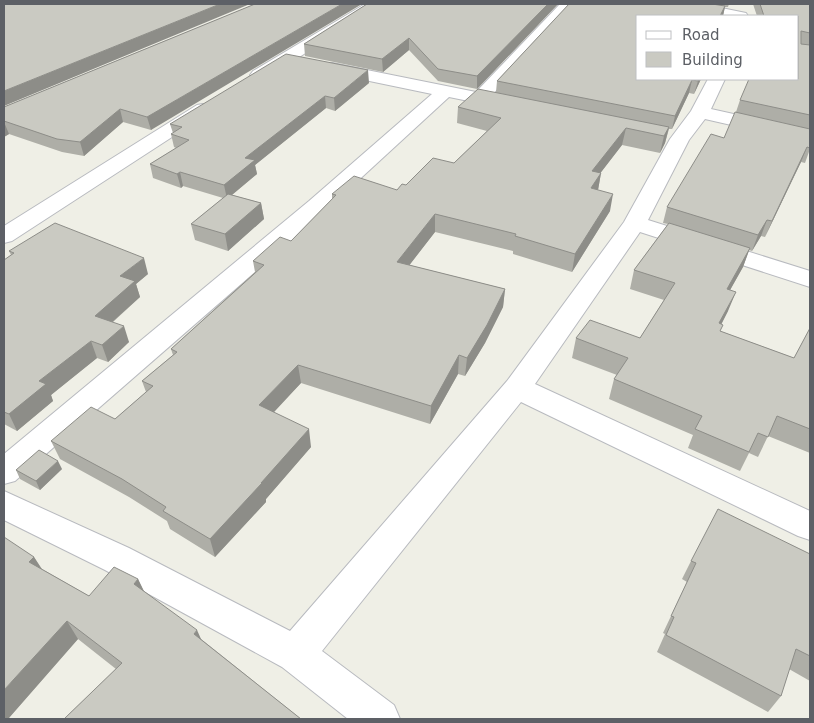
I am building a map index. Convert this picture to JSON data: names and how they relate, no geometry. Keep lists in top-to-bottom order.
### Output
{
  "legend": ["Road", "Building"]
}
